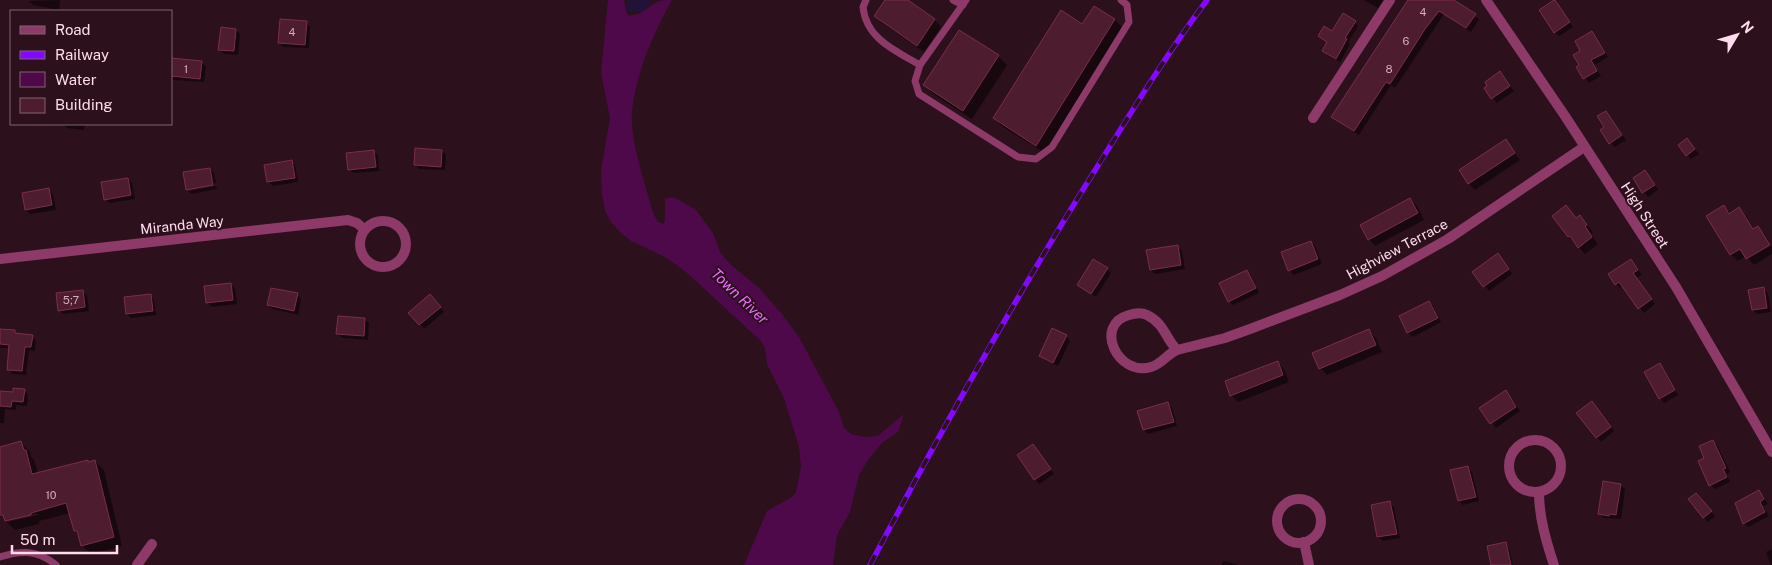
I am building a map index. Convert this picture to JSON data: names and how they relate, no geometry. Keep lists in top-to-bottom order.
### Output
{
  "streets": {
    "street": ["High Street", "Miranda Way", "Highview Terrace"]
  },
  "crossings": [
    ["High Street", "Highview Terrace"]
  ],
  "water": ["Town River"],
  "house_numbers": [
    "4",
    "4",
    "6",
    "1",
    "8",
    "5;7",
    "10"
  ],
  "legend": [
    "Road",
    "Railway",
    "Water",
    "Building"
  ],
  "scale_bar": "50 m",
  "north": "top right"
}
